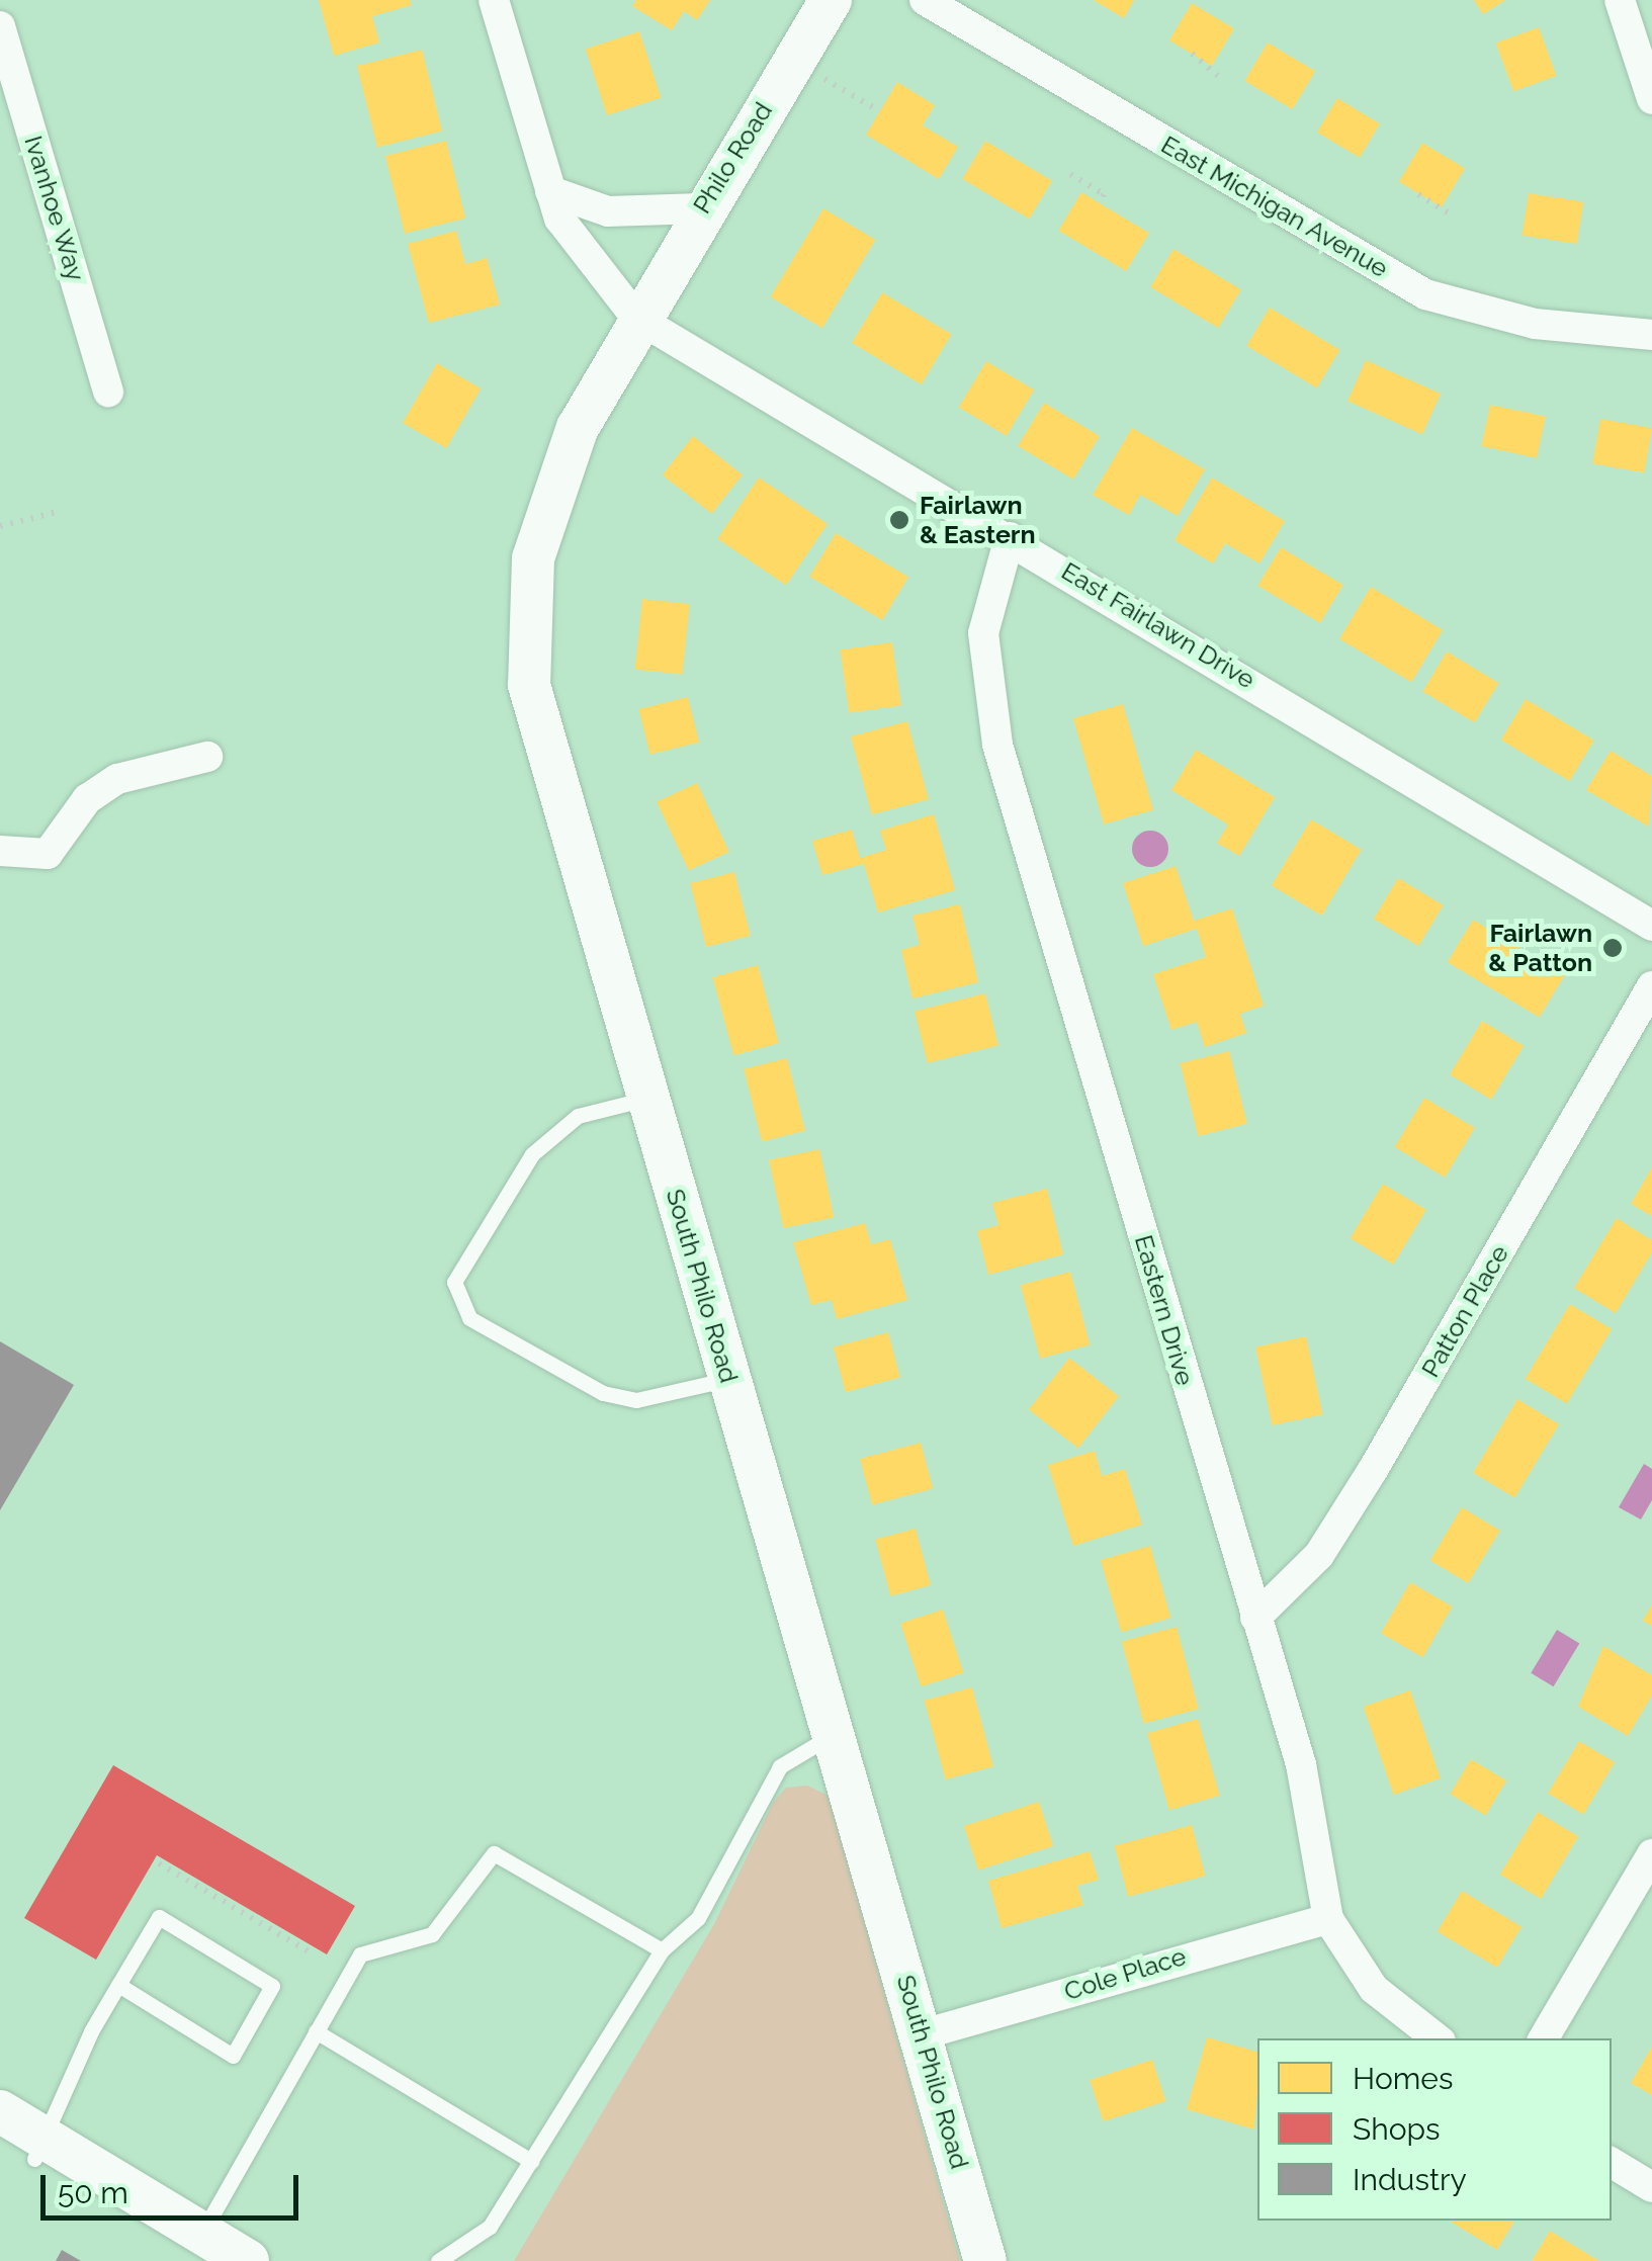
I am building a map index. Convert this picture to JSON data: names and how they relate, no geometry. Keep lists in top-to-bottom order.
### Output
{
  "streets": {
    "main road": ["Philo Road", "South Philo Road"],
    "street": [
      "East Michigan Avenue",
      "Ivanhoe Way",
      "East Fairlawn Drive",
      "Eastern Drive",
      "Patton Place",
      "Cole Place"
    ]
  },
  "crossings": [
    ["Philo Road", "East Fairlawn Drive"],
    ["Philo Road", "South Philo Road"],
    ["East Fairlawn Drive", "South Philo Road"],
    ["East Fairlawn Drive", "Eastern Drive"],
    ["South Philo Road", "Cole Place"],
    ["Eastern Drive", "Patton Place"],
    ["Eastern Drive", "Cole Place"]
  ],
  "places": ["Fairlawn & Eastern", "Fairlawn & Patton"],
  "legend": ["Homes", "Shops", "Industry"],
  "scale_bar": "50 m"
}
